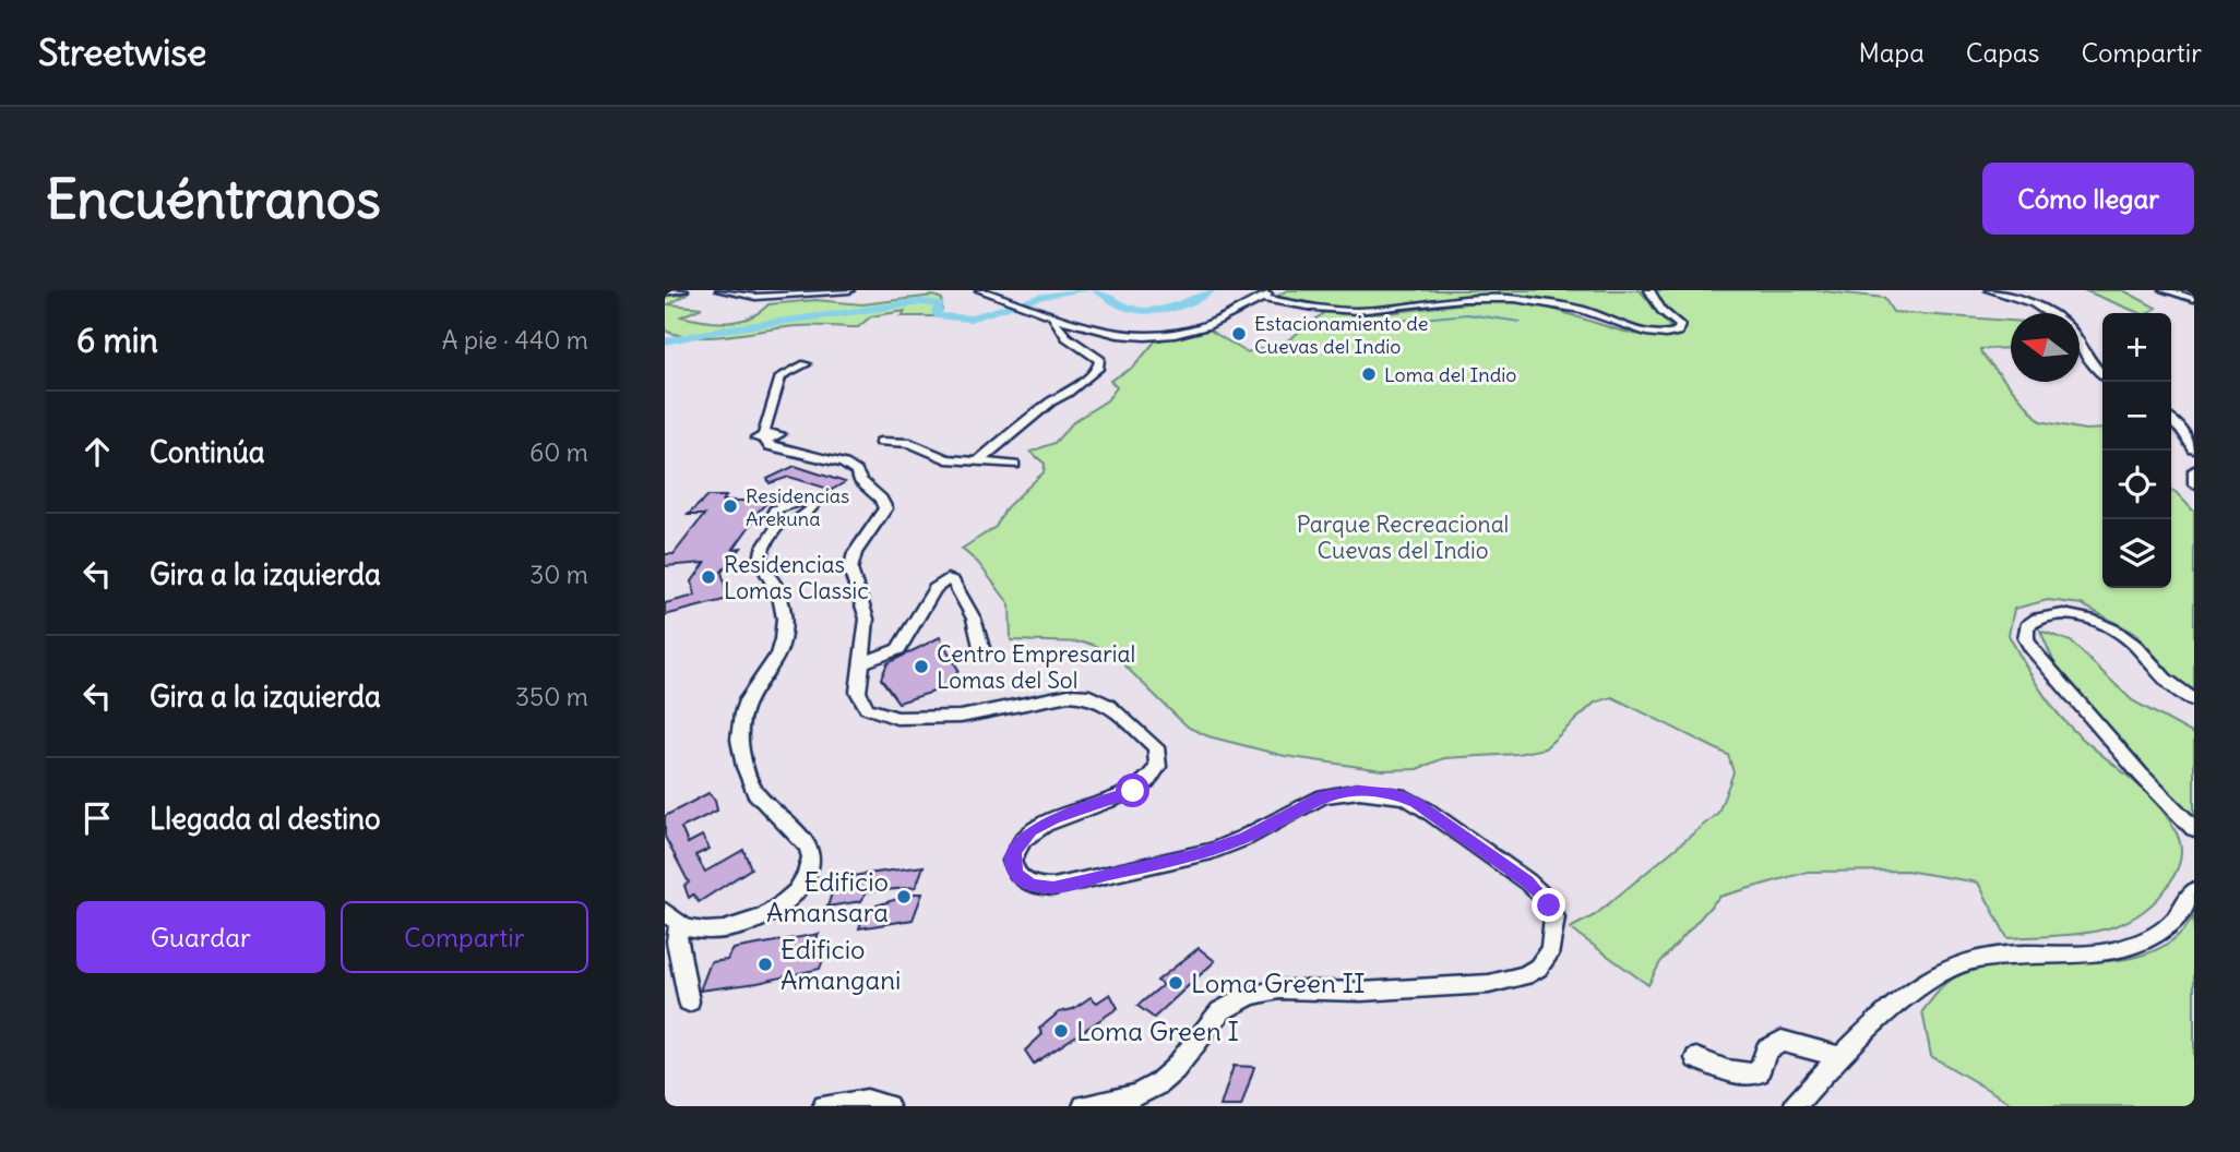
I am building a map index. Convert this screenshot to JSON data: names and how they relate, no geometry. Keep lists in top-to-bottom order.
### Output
{
  "parks": ["Parque Recreacional Cuevas del Indio"],
  "places": [
    "Estacionamiento de Cuevas del Indio",
    "Loma del Indio",
    "Residencias Arekuna",
    "Residencias Lomas Classic",
    "Centro Empresarial Lomas del Sol",
    "Edificio Amansara",
    "Edificio Amangani",
    "Loma Green II",
    "Loma Green I"
  ],
  "north": "left",
  "page": {
    "header": "Streetwise",
    "nav": ["Mapa", "Capas", "Compartir"],
    "buttons": [
      "Cómo llegar",
      ["Guardar", "Compartir"]
    ],
    "title": "Encuéntranos",
    "heading": ["6 min", "A pie · 440 m"],
    "map_buttons": ["+", "−"],
    "list": [
      ["Continúa", "60 m"],
      ["Gira a la izquierda", "30 m"],
      ["Gira a la izquierda", "350 m"],
      "Llegada al destino"
    ]
  }
}
